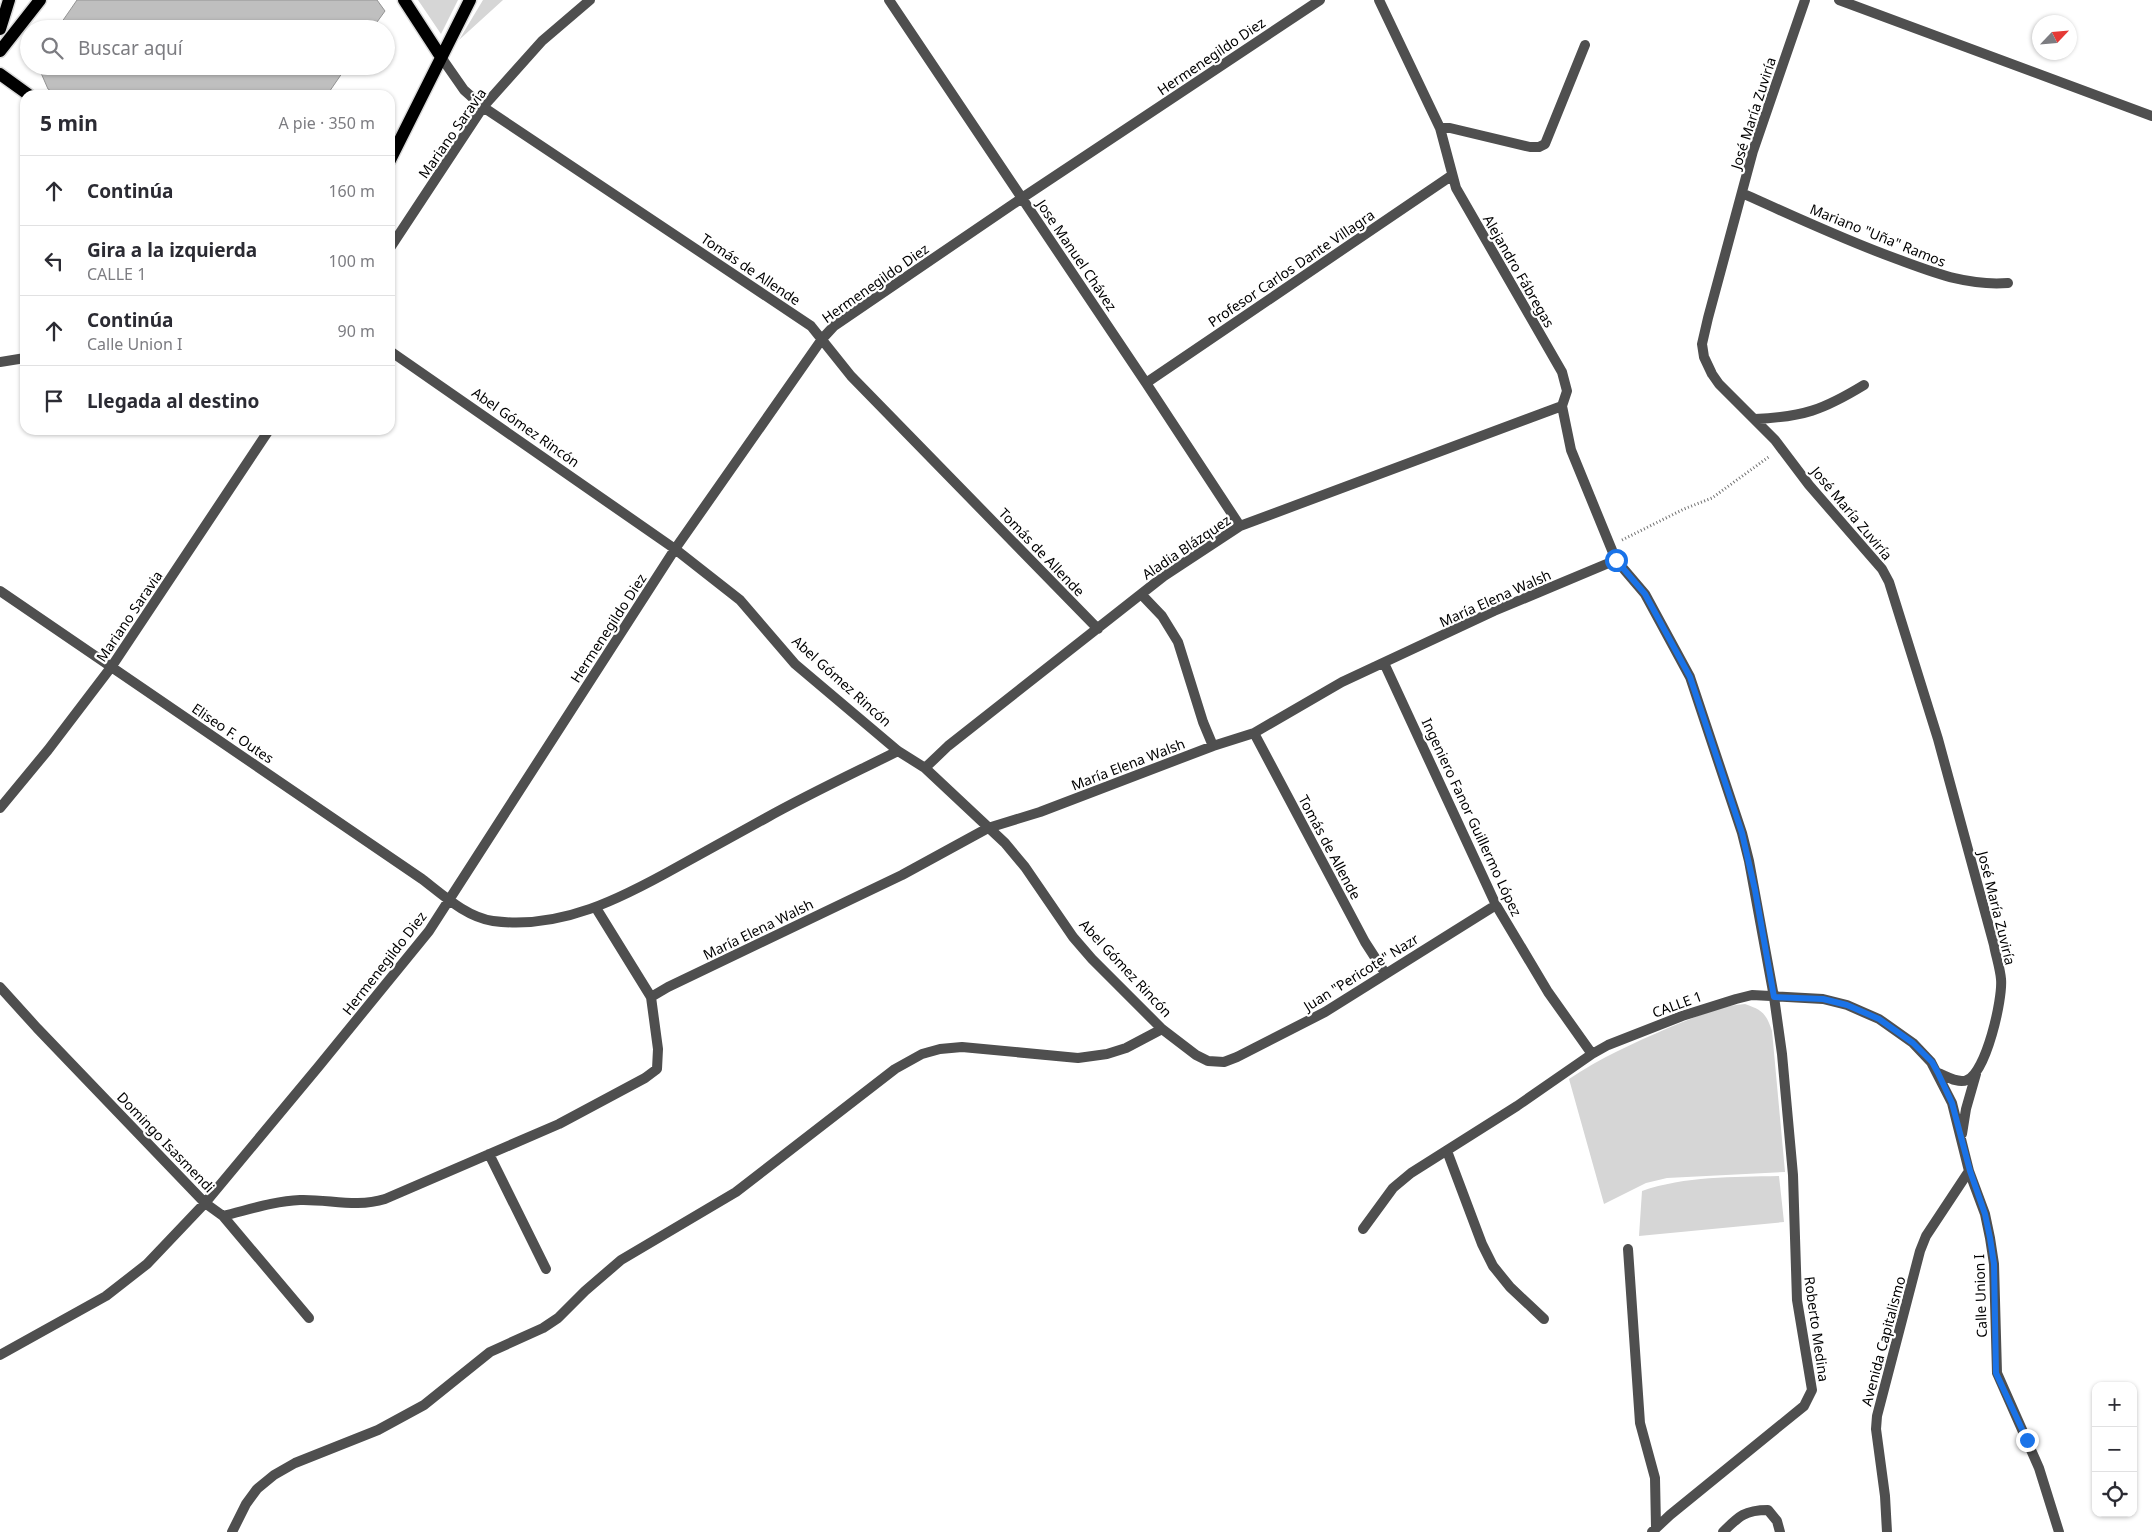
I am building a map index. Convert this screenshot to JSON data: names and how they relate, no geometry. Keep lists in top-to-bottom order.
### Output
{
  "streets": {
    "street": [
      "Hermenegildo Diez",
      "José María Zuviría",
      "Mariano Saravia",
      "Mariano \"Uña\" Ramos",
      "Jose Manuel Chávez",
      "Profesor Carlos Dante Villagra",
      "Tomás de Allende",
      "Alejandro Fábregas",
      "Abel Gómez Rincón",
      "Aladia Blázquez",
      "María Elena Walsh",
      "Eliseo F. Outes",
      "Ingeniero Fanor Guillermo López",
      "Juan \"Pericote\" Nazr",
      "CALLE 1",
      "Domingo Isasmendi",
      "Calle Union I",
      "Roberto Medina",
      "Avenida Capitalismo"
    ]
  },
  "crossings": [
    ["Hermenegildo Diez", "Jose Manuel Chávez"],
    ["Hermenegildo Diez", "Tomás de Allende"],
    ["Hermenegildo Diez", "Abel Gómez Rincón"],
    ["Hermenegildo Diez", "Eliseo F. Outes"],
    ["Hermenegildo Diez", "Domingo Isasmendi"],
    ["José María Zuviría", "Mariano \"Uña\" Ramos"],
    ["José María Zuviría", "CALLE 1"],
    ["Mariano Saravia", "Tomás de Allende"],
    ["Mariano Saravia", "Eliseo F. Outes"],
    ["Jose Manuel Chávez", "Profesor Carlos Dante Villagra"],
    ["Jose Manuel Chávez", "Aladia Blázquez"],
    ["Profesor Carlos Dante Villagra", "Alejandro Fábregas"],
    ["Tomás de Allende", "Aladia Blázquez"],
    ["Tomás de Allende", "María Elena Walsh"],
    ["Tomás de Allende", "Juan \"Pericote\" Nazr"],
    ["Alejandro Fábregas", "Aladia Blázquez"],
    ["Alejandro Fábregas", "María Elena Walsh"],
    ["Alejandro Fábregas", "Roberto Medina"],
    ["Abel Gómez Rincón", "Aladia Blázquez"],
    ["Abel Gómez Rincón", "María Elena Walsh"],
    ["Abel Gómez Rincón", "Eliseo F. Outes"],
    ["Abel Gómez Rincón", "Juan \"Pericote\" Nazr"],
    ["María Elena Walsh", "Ingeniero Fanor Guillermo López"],
    ["María Elena Walsh", "Roberto Medina"],
    ["Ingeniero Fanor Guillermo López", "Juan \"Pericote\" Nazr"],
    ["Ingeniero Fanor Guillermo López", "CALLE 1"],
    ["CALLE 1", "Calle Union I"],
    ["CALLE 1", "Roberto Medina"],
    ["CALLE 1", "Avenida Capitalismo"],
    ["Calle Union I", "Avenida Capitalismo"]
  ],
  "north": "top right",
  "page": {
    "search": "Buscar aquí",
    "heading": ["5 min", "A pie · 350 m"],
    "list": [
      ["Continúa", "160 m"],
      ["Gira a la izquierda", "CALLE 1", "100 m"],
      ["Continúa", "Calle Union I", "90 m"],
      "Llegada al destino"
    ],
    "map_buttons": ["+", "−"]
  }
}
